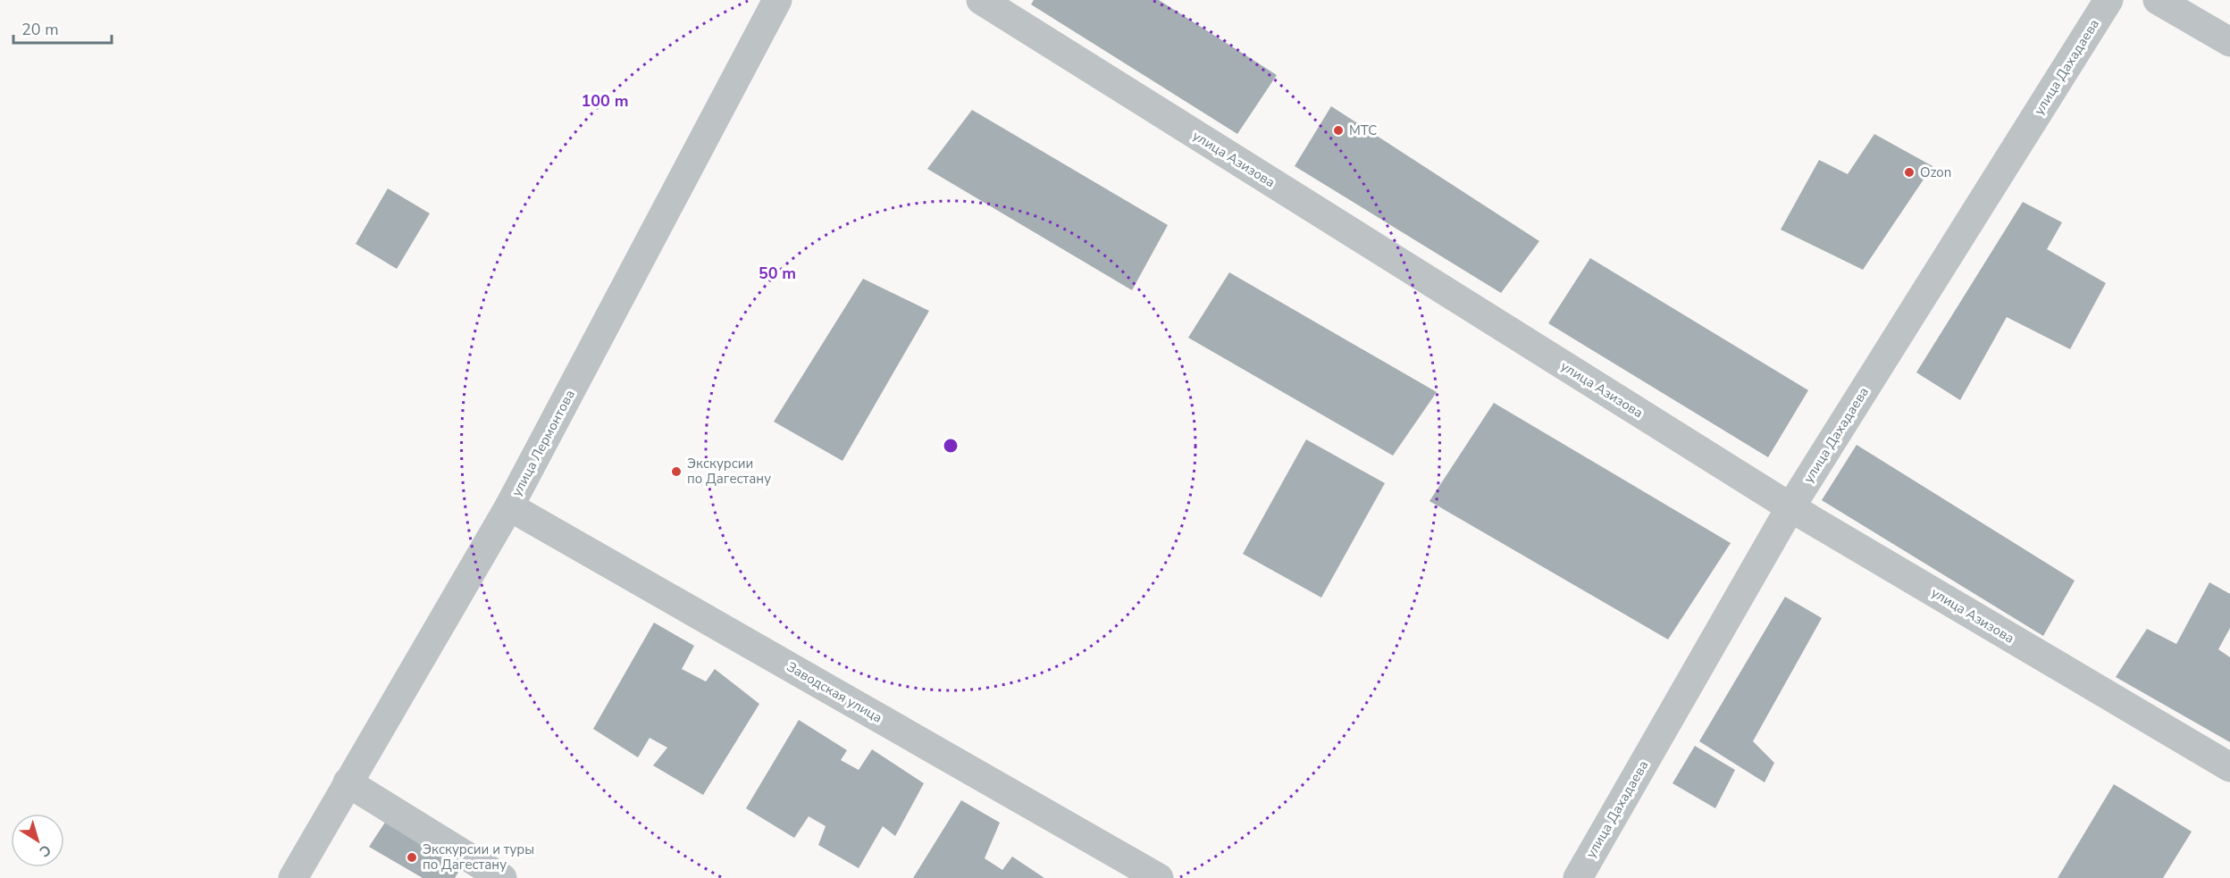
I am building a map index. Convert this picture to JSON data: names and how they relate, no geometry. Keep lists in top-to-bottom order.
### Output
{
  "streets": {
    "street": [
      "улица Дахадаева",
      "улица Азизова",
      "улица Лермонтова",
      "Заводская улица"
    ]
  },
  "crossings": [
    ["улица Дахадаева", "улица Азизова"],
    ["улица Лермонтова", "Заводская улица"]
  ],
  "places": [
    "МТС",
    "Ozon",
    "Экскурсии по Дагестану",
    "Экскурсии и туры по Дагестану"
  ],
  "scale_bar": "20 m",
  "north": "bottom right",
  "rings": ["100 m", "50 m"]
}
